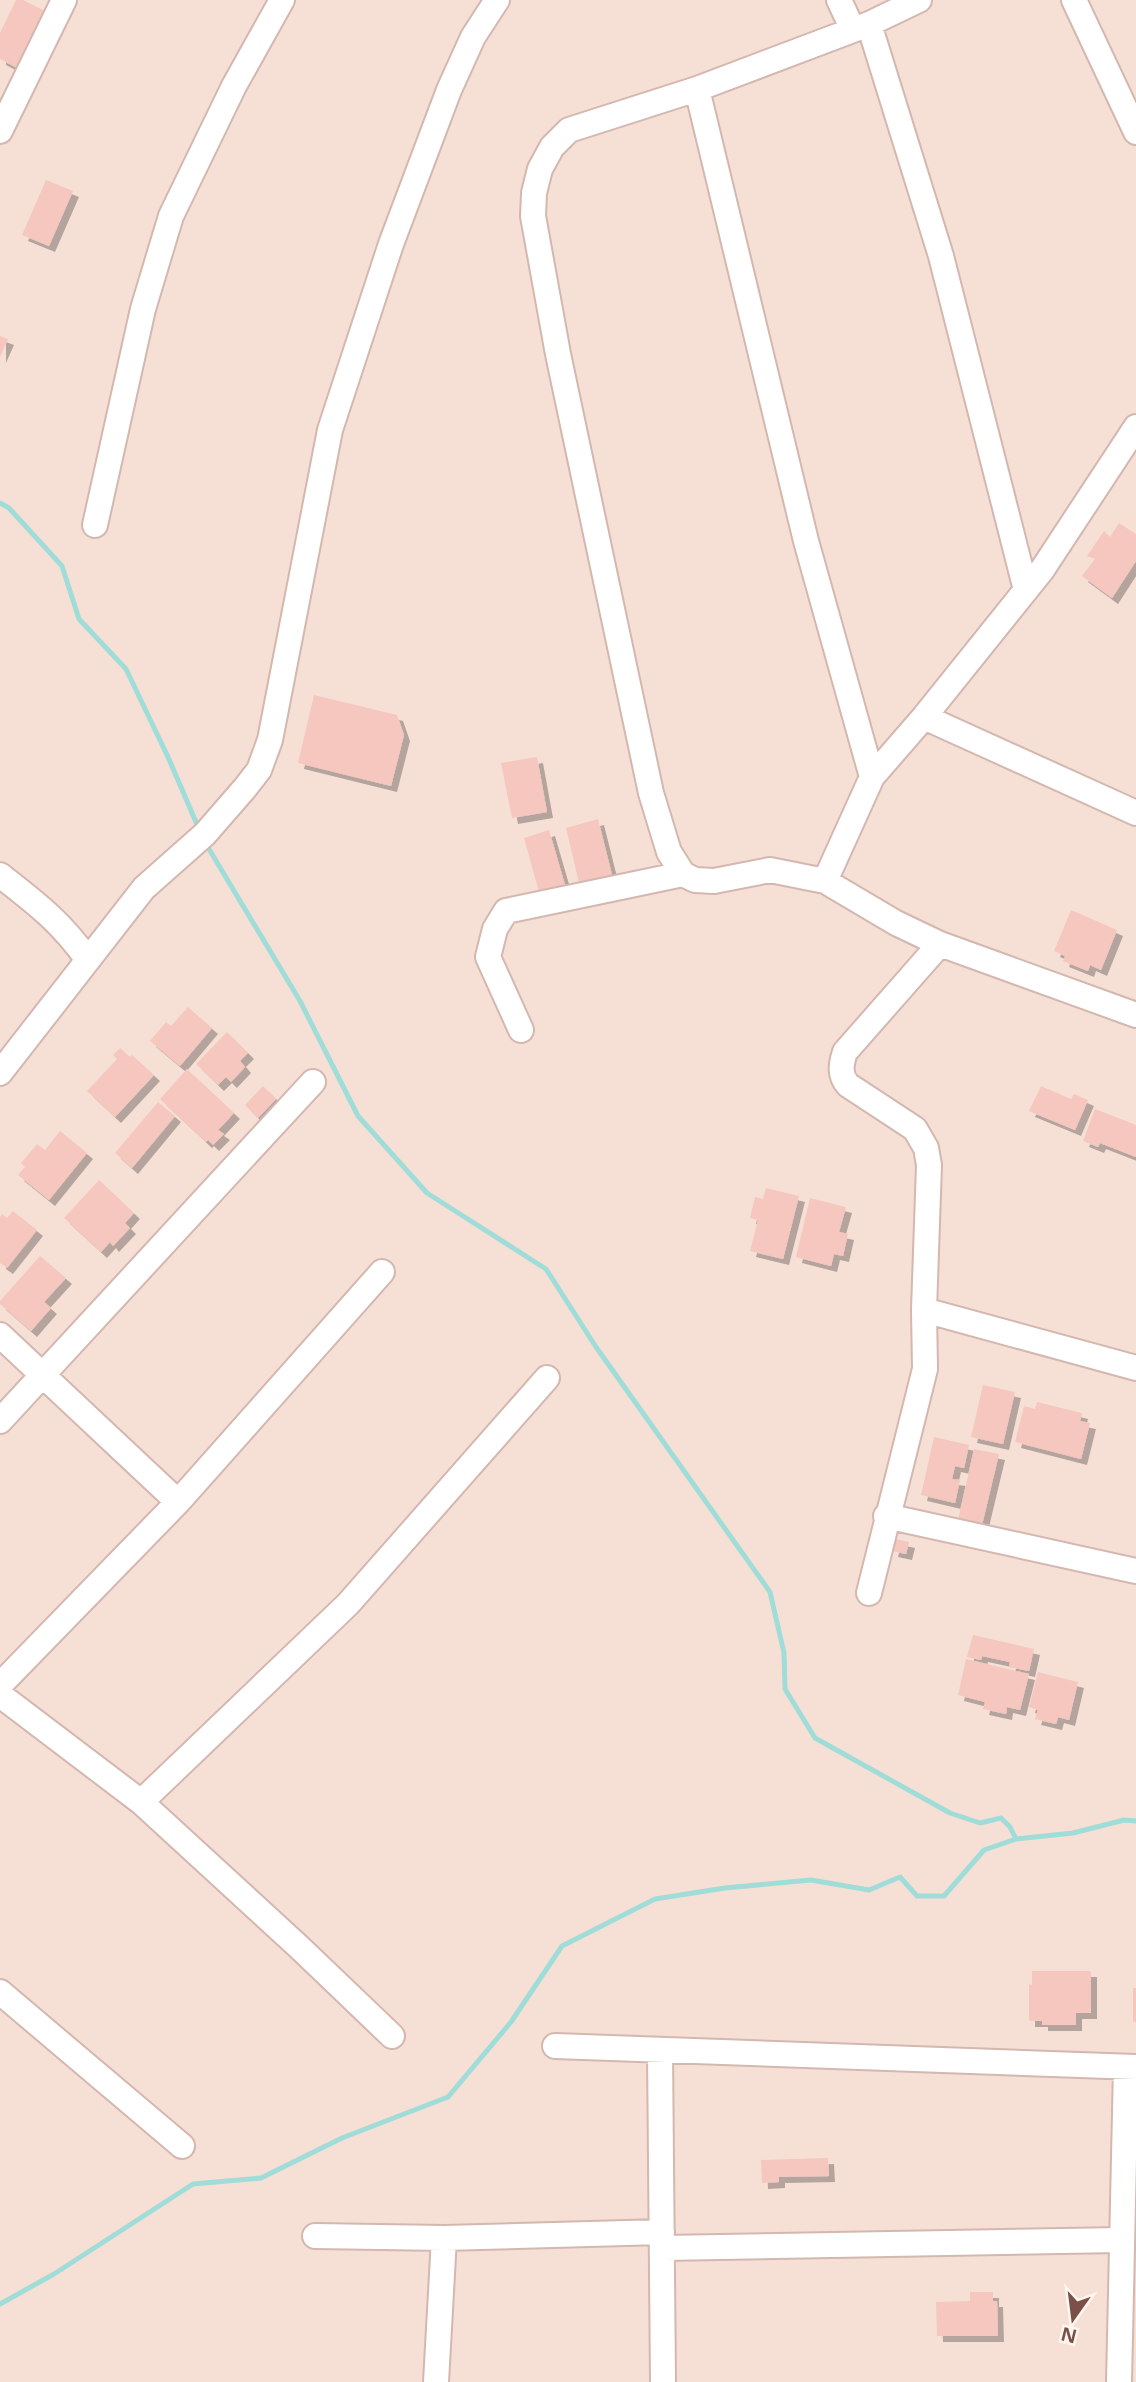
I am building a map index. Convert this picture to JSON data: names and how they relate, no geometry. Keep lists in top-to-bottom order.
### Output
{
  "north": "bottom"
}
